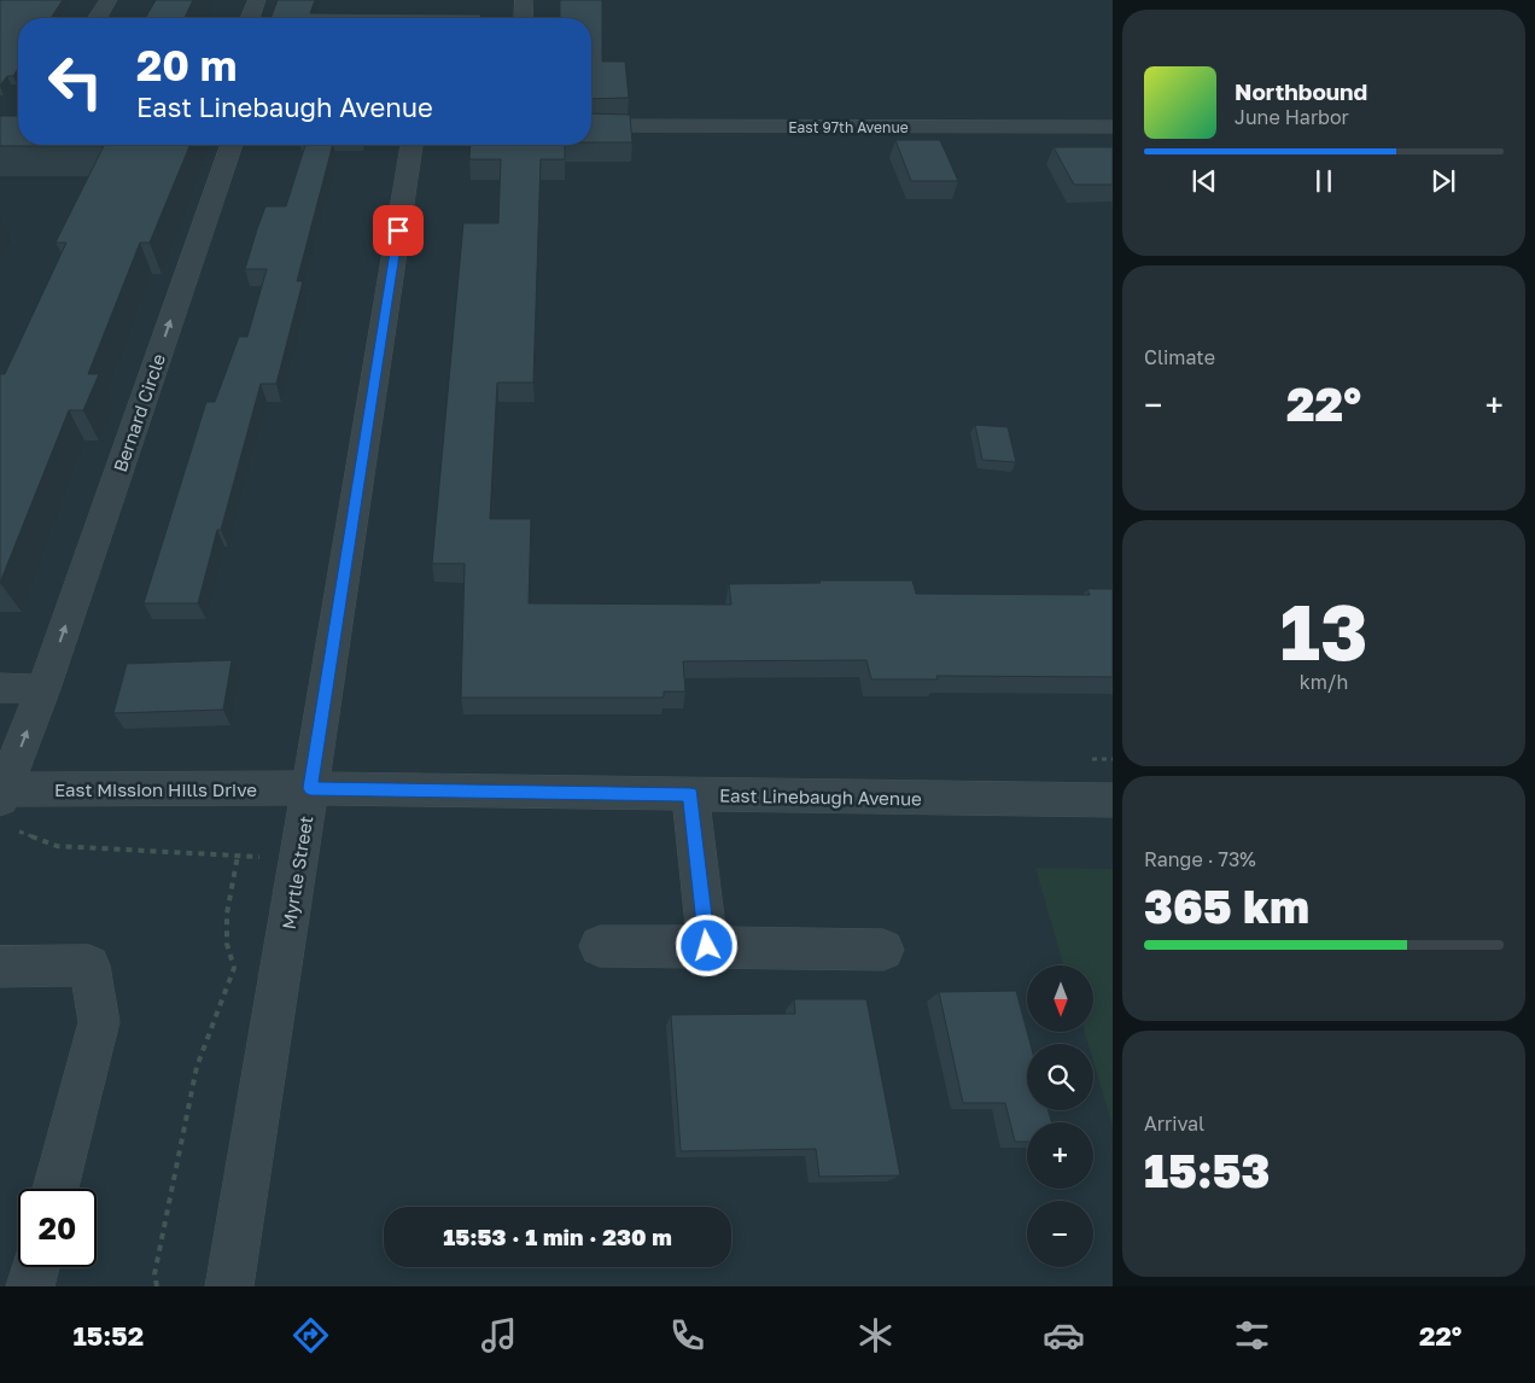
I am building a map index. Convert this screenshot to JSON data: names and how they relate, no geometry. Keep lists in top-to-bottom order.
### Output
{
  "streets": {
    "street": [
      "East 97th Avenue",
      "Bernard Circle",
      "East Mission Hills Drive",
      "East Linebaugh Avenue",
      "Myrtle Street"
    ]
  },
  "crossings": [
    ["Bernard Circle", "East Mission Hills Drive"],
    ["East Mission Hills Drive", "East Linebaugh Avenue"],
    ["East Mission Hills Drive", "Myrtle Street"],
    ["East Linebaugh Avenue", "Myrtle Street"]
  ],
  "one_way": ["Bernard Circle"],
  "north": "bottom",
  "page": {
    "turn": ["20 m", "East Linebaugh Avenue"],
    "song": ["Northbound", "June Harbor"],
    "tile": [
      "Climate",
      ["13", "km/h"],
      ["Range · 73%", "365 km"],
      ["Arrival", "15:53"]
    ],
    "heat": ["−", "22°", "+"],
    "map_buttons": ["+", "−"],
    "limit": "20",
    "trip": "15:53 · 1 min · 230 m",
    "tabs": ["15:52", "22°"]
  }
}
